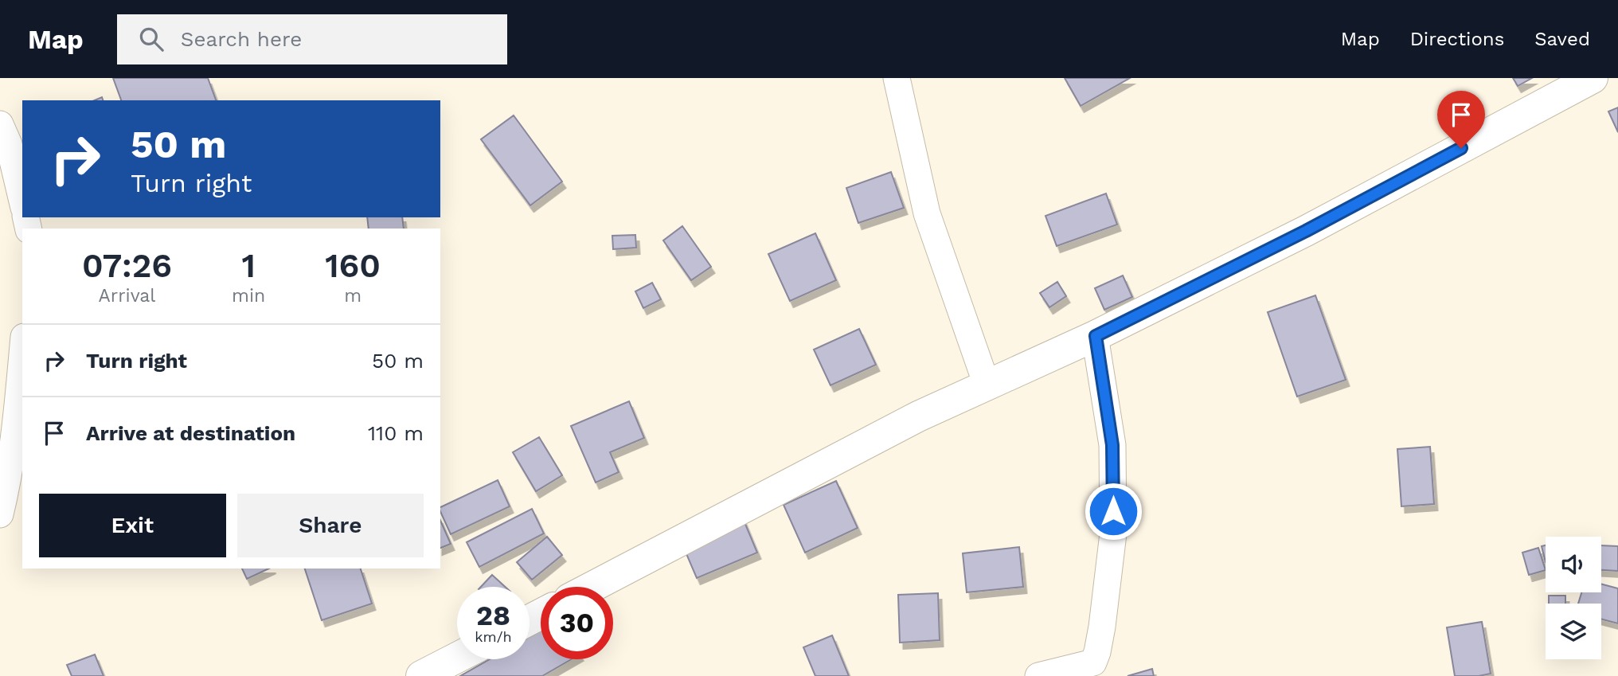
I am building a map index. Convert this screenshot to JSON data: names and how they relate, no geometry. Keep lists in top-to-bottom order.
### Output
{
  "page": {
    "header": "Map",
    "search": "Search here",
    "nav": ["Map", "Directions", "Saved"],
    "turn": ["50 m", "Turn right"],
    "eta": [
      "07:26",
      "Arrival",
      "1",
      "min",
      "160",
      "m"
    ],
    "list": [
      {
        "name": "Turn right",
        "value": "50 m"
      },
      {
        "name": "Arrive at destination",
        "value": "110 m"
      }
    ],
    "buttons": ["Exit", "Share"],
    "speed": "28 km/h",
    "limit": "30"
  }
}
